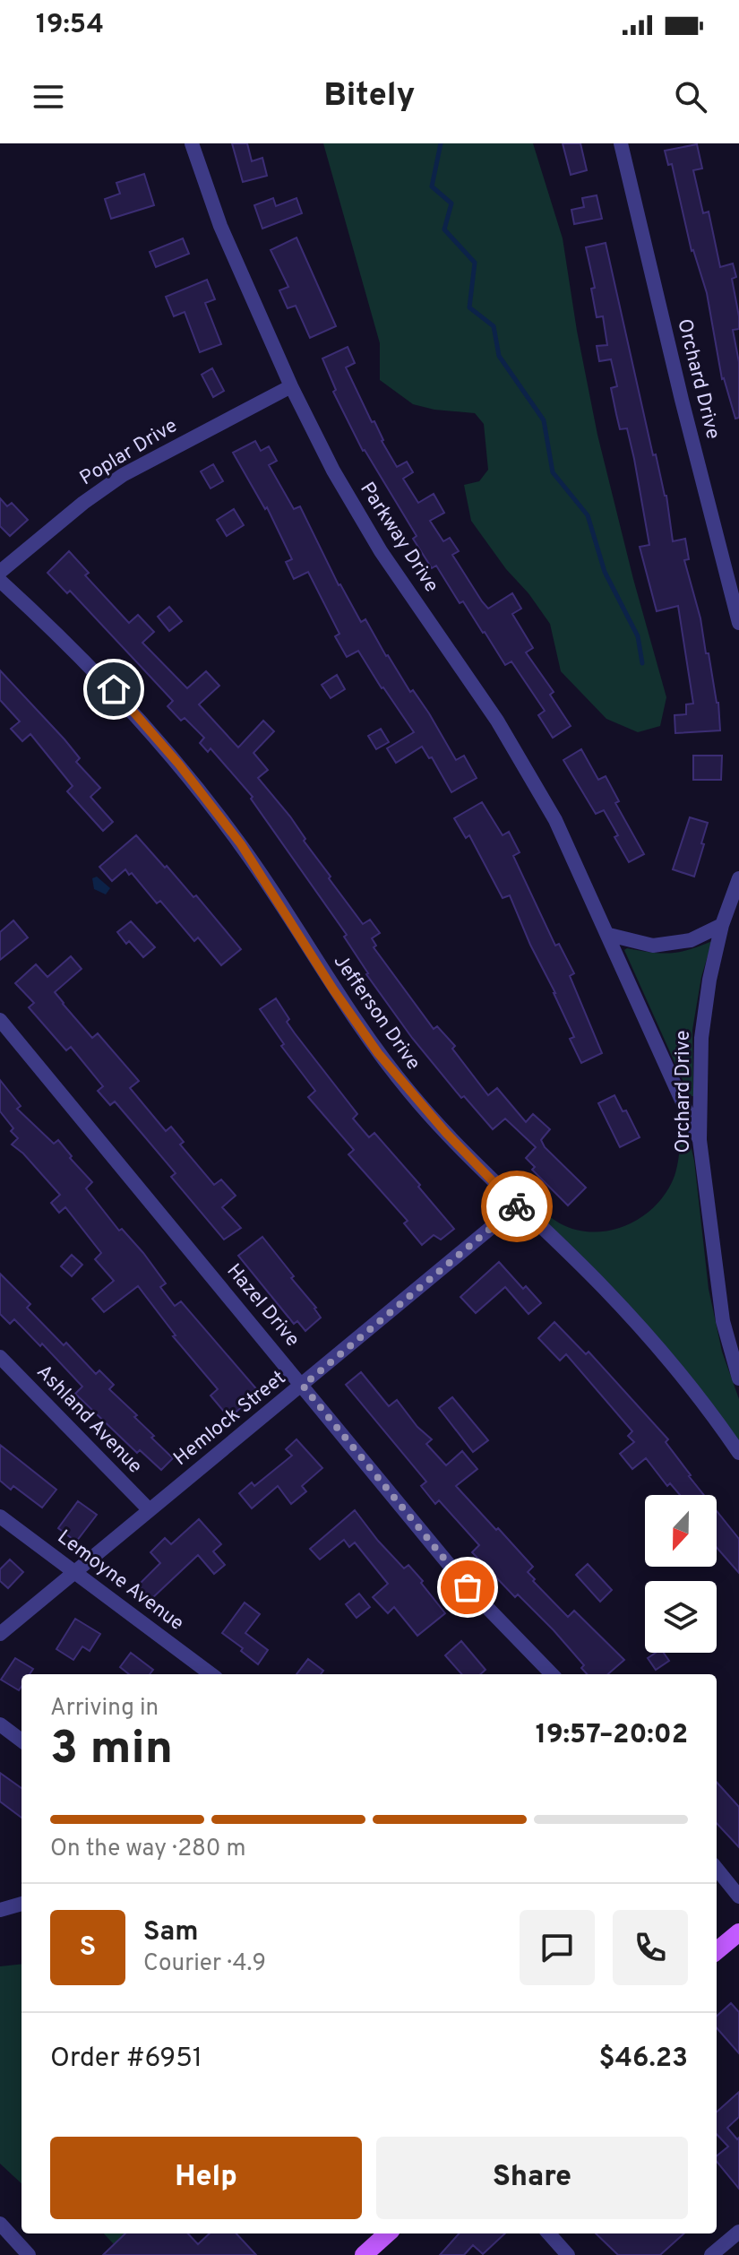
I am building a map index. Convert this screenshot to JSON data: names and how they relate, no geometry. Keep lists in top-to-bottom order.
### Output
{
  "streets": {
    "street": [
      "Orchard Drive",
      "Poplar Drive",
      "Parkway Drive",
      "Jefferson Drive",
      "Hazel Drive",
      "Hemlock Street",
      "Ashland Avenue",
      "Lemoyne Avenue"
    ]
  },
  "crossings": [
    ["Orchard Drive", "Parkway Drive"],
    ["Poplar Drive", "Parkway Drive"],
    ["Jefferson Drive", "Hemlock Street"],
    ["Hazel Drive", "Hemlock Street"],
    ["Hemlock Street", "Ashland Avenue"],
    ["Hemlock Street", "Lemoyne Avenue"]
  ],
  "north": "bottom",
  "page": {
    "status": "19:54",
    "header": "Bitely",
    "heading": ["3 min", "Arriving in", "19:57–20:02"],
    "panel": [
      "Sam",
      "Courier · 4.9",
      "Order #6951",
      "$46.23"
    ],
    "bar": "On the way · 280 m",
    "round": "S",
    "buttons": ["Help", "Share"]
  }
}
